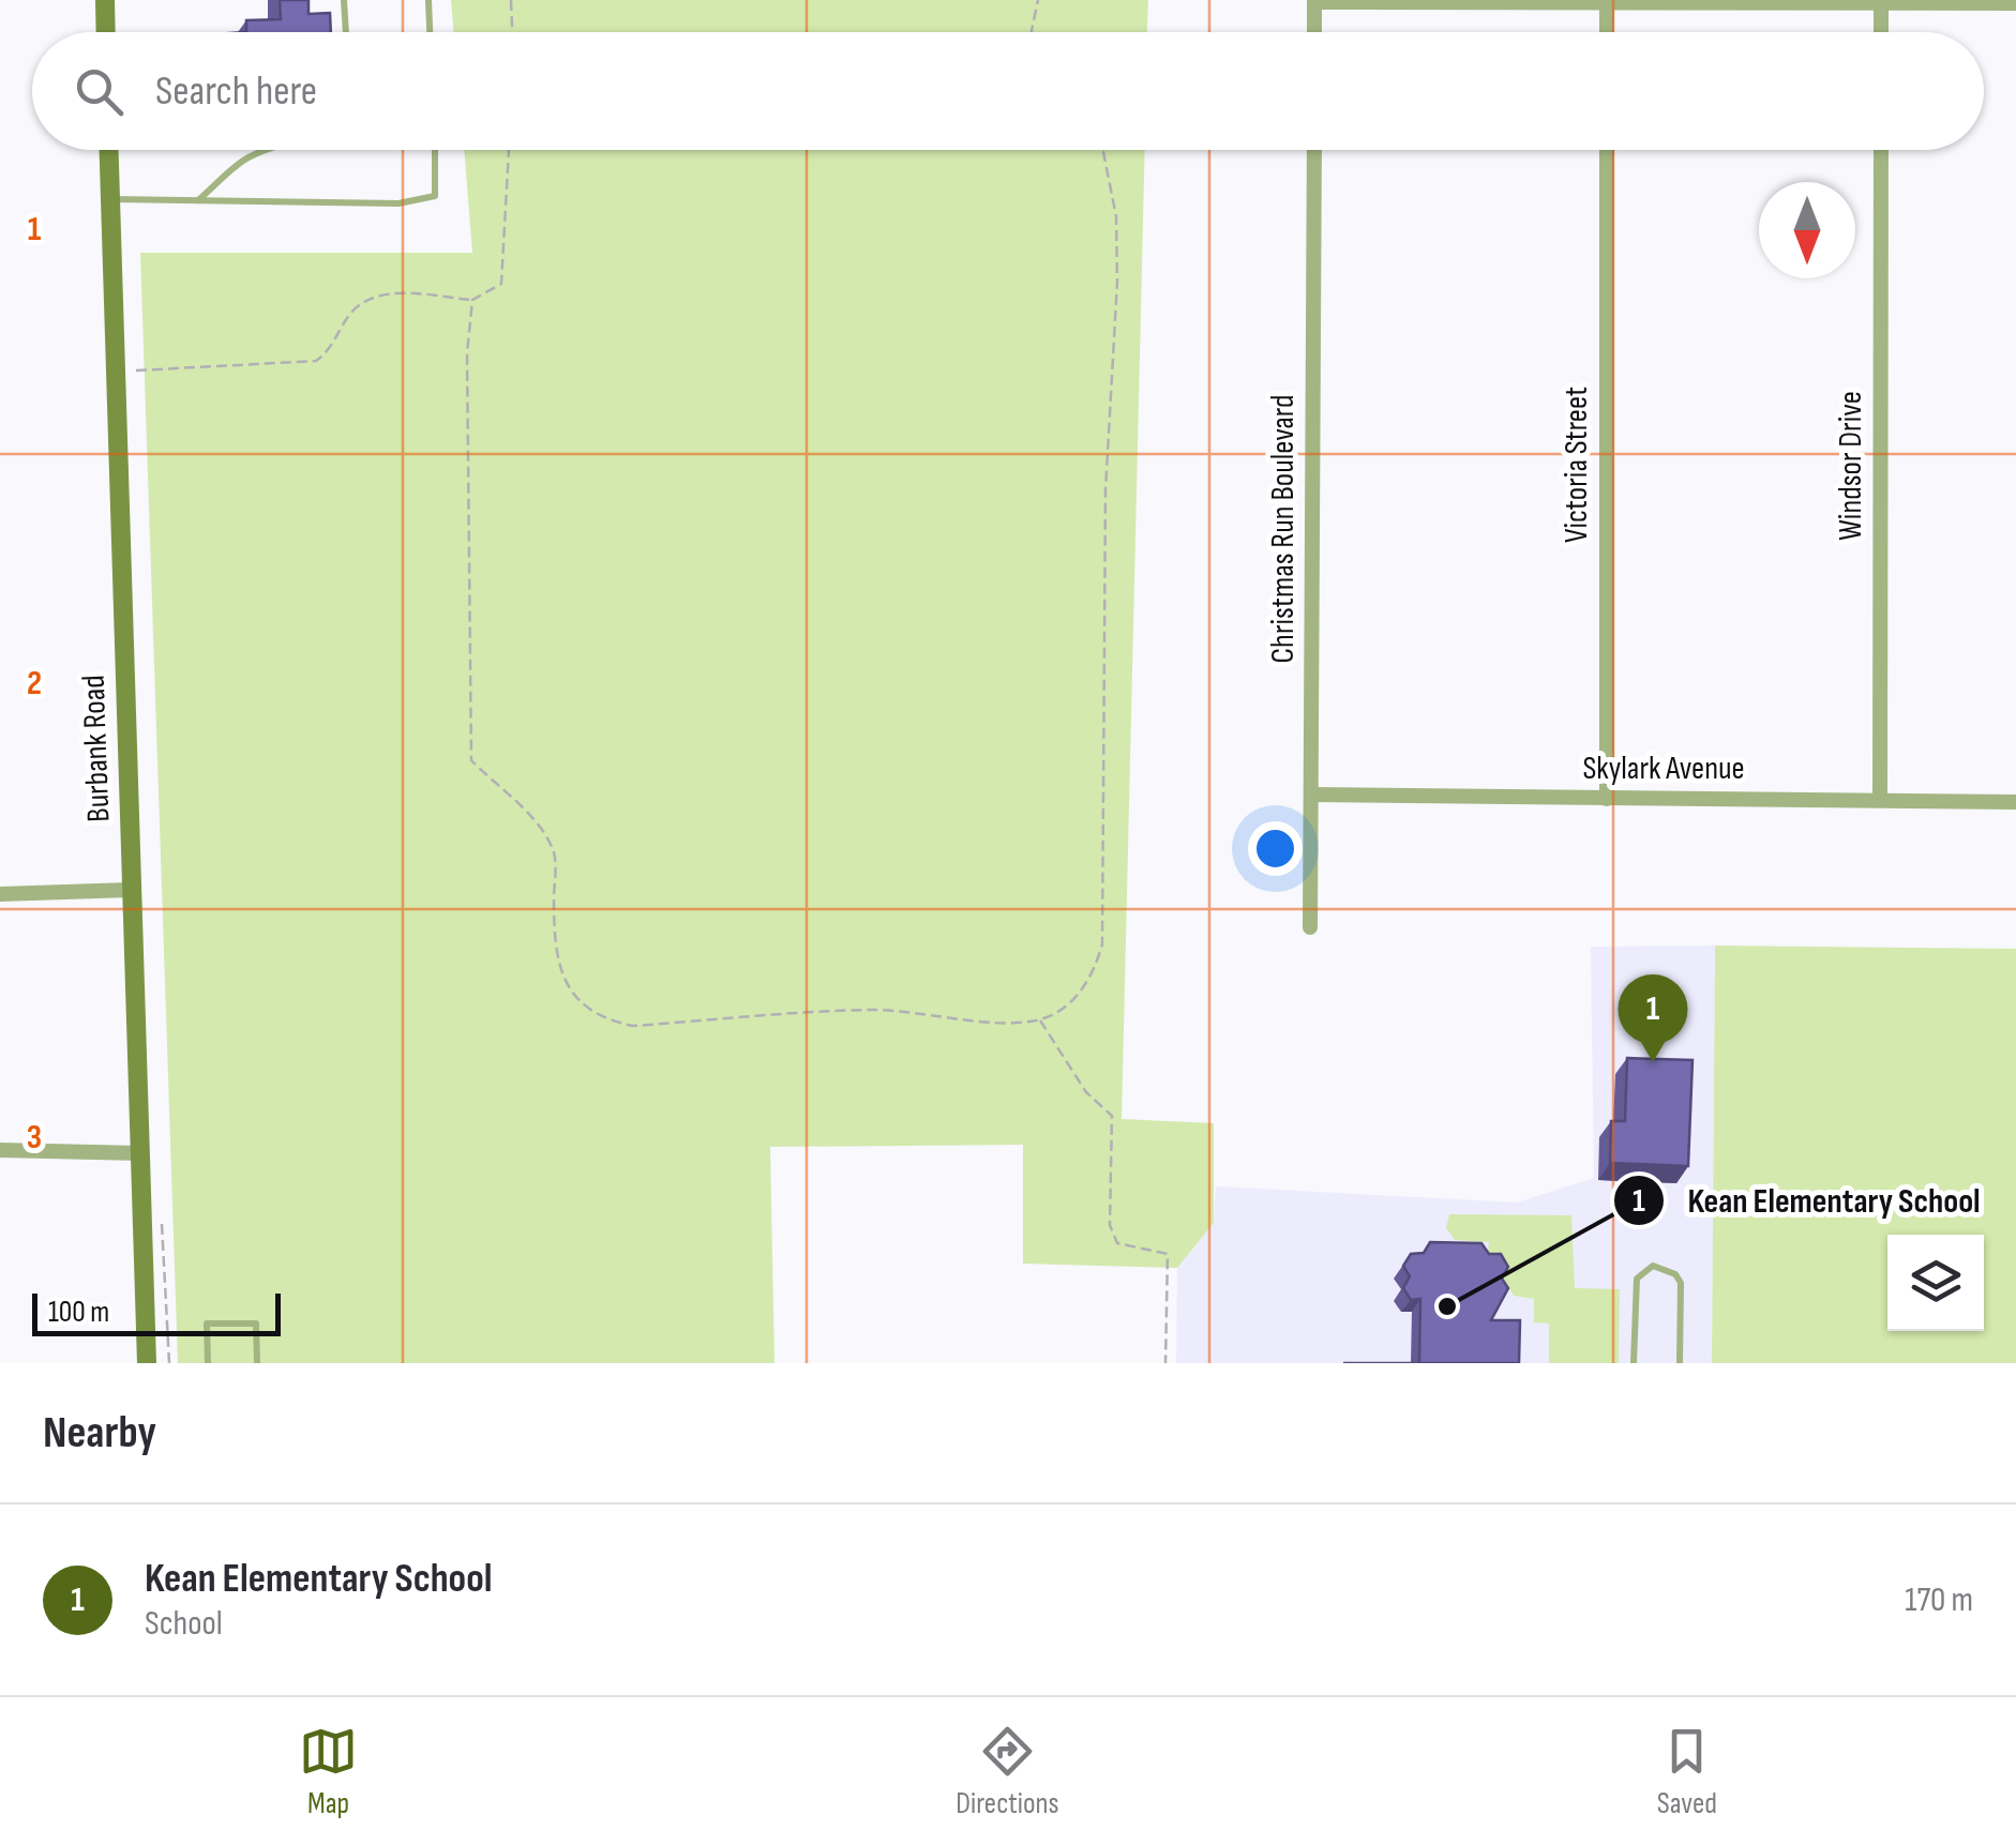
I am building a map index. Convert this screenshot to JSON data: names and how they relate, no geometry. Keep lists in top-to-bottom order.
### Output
{
  "streets": {
    "main road": ["Burbank Road"],
    "street": [
      "Victoria Street",
      "Windsor Drive",
      "Christmas Run Boulevard",
      "Skylark Avenue"
    ]
  },
  "crossings": [
    ["Victoria Street", "Skylark Avenue"],
    ["Windsor Drive", "Skylark Avenue"],
    ["Christmas Run Boulevard", "Skylark Avenue"]
  ],
  "places": ["Kean Elementary School"],
  "scale_bar": "100 m",
  "north": "bottom",
  "page": {
    "search": "Search here",
    "pins": "1",
    "scale": "100 m",
    "heading": "Nearby",
    "list": [
      {
        "mark": "1",
        "name": "Kean Elementary School",
        "note": "School",
        "value": "170 m"
      }
    ],
    "nav": ["Map", "Directions", "Saved"]
  },
  "grid": {
    "rows": ["1", "2", "3"]
  }
}
